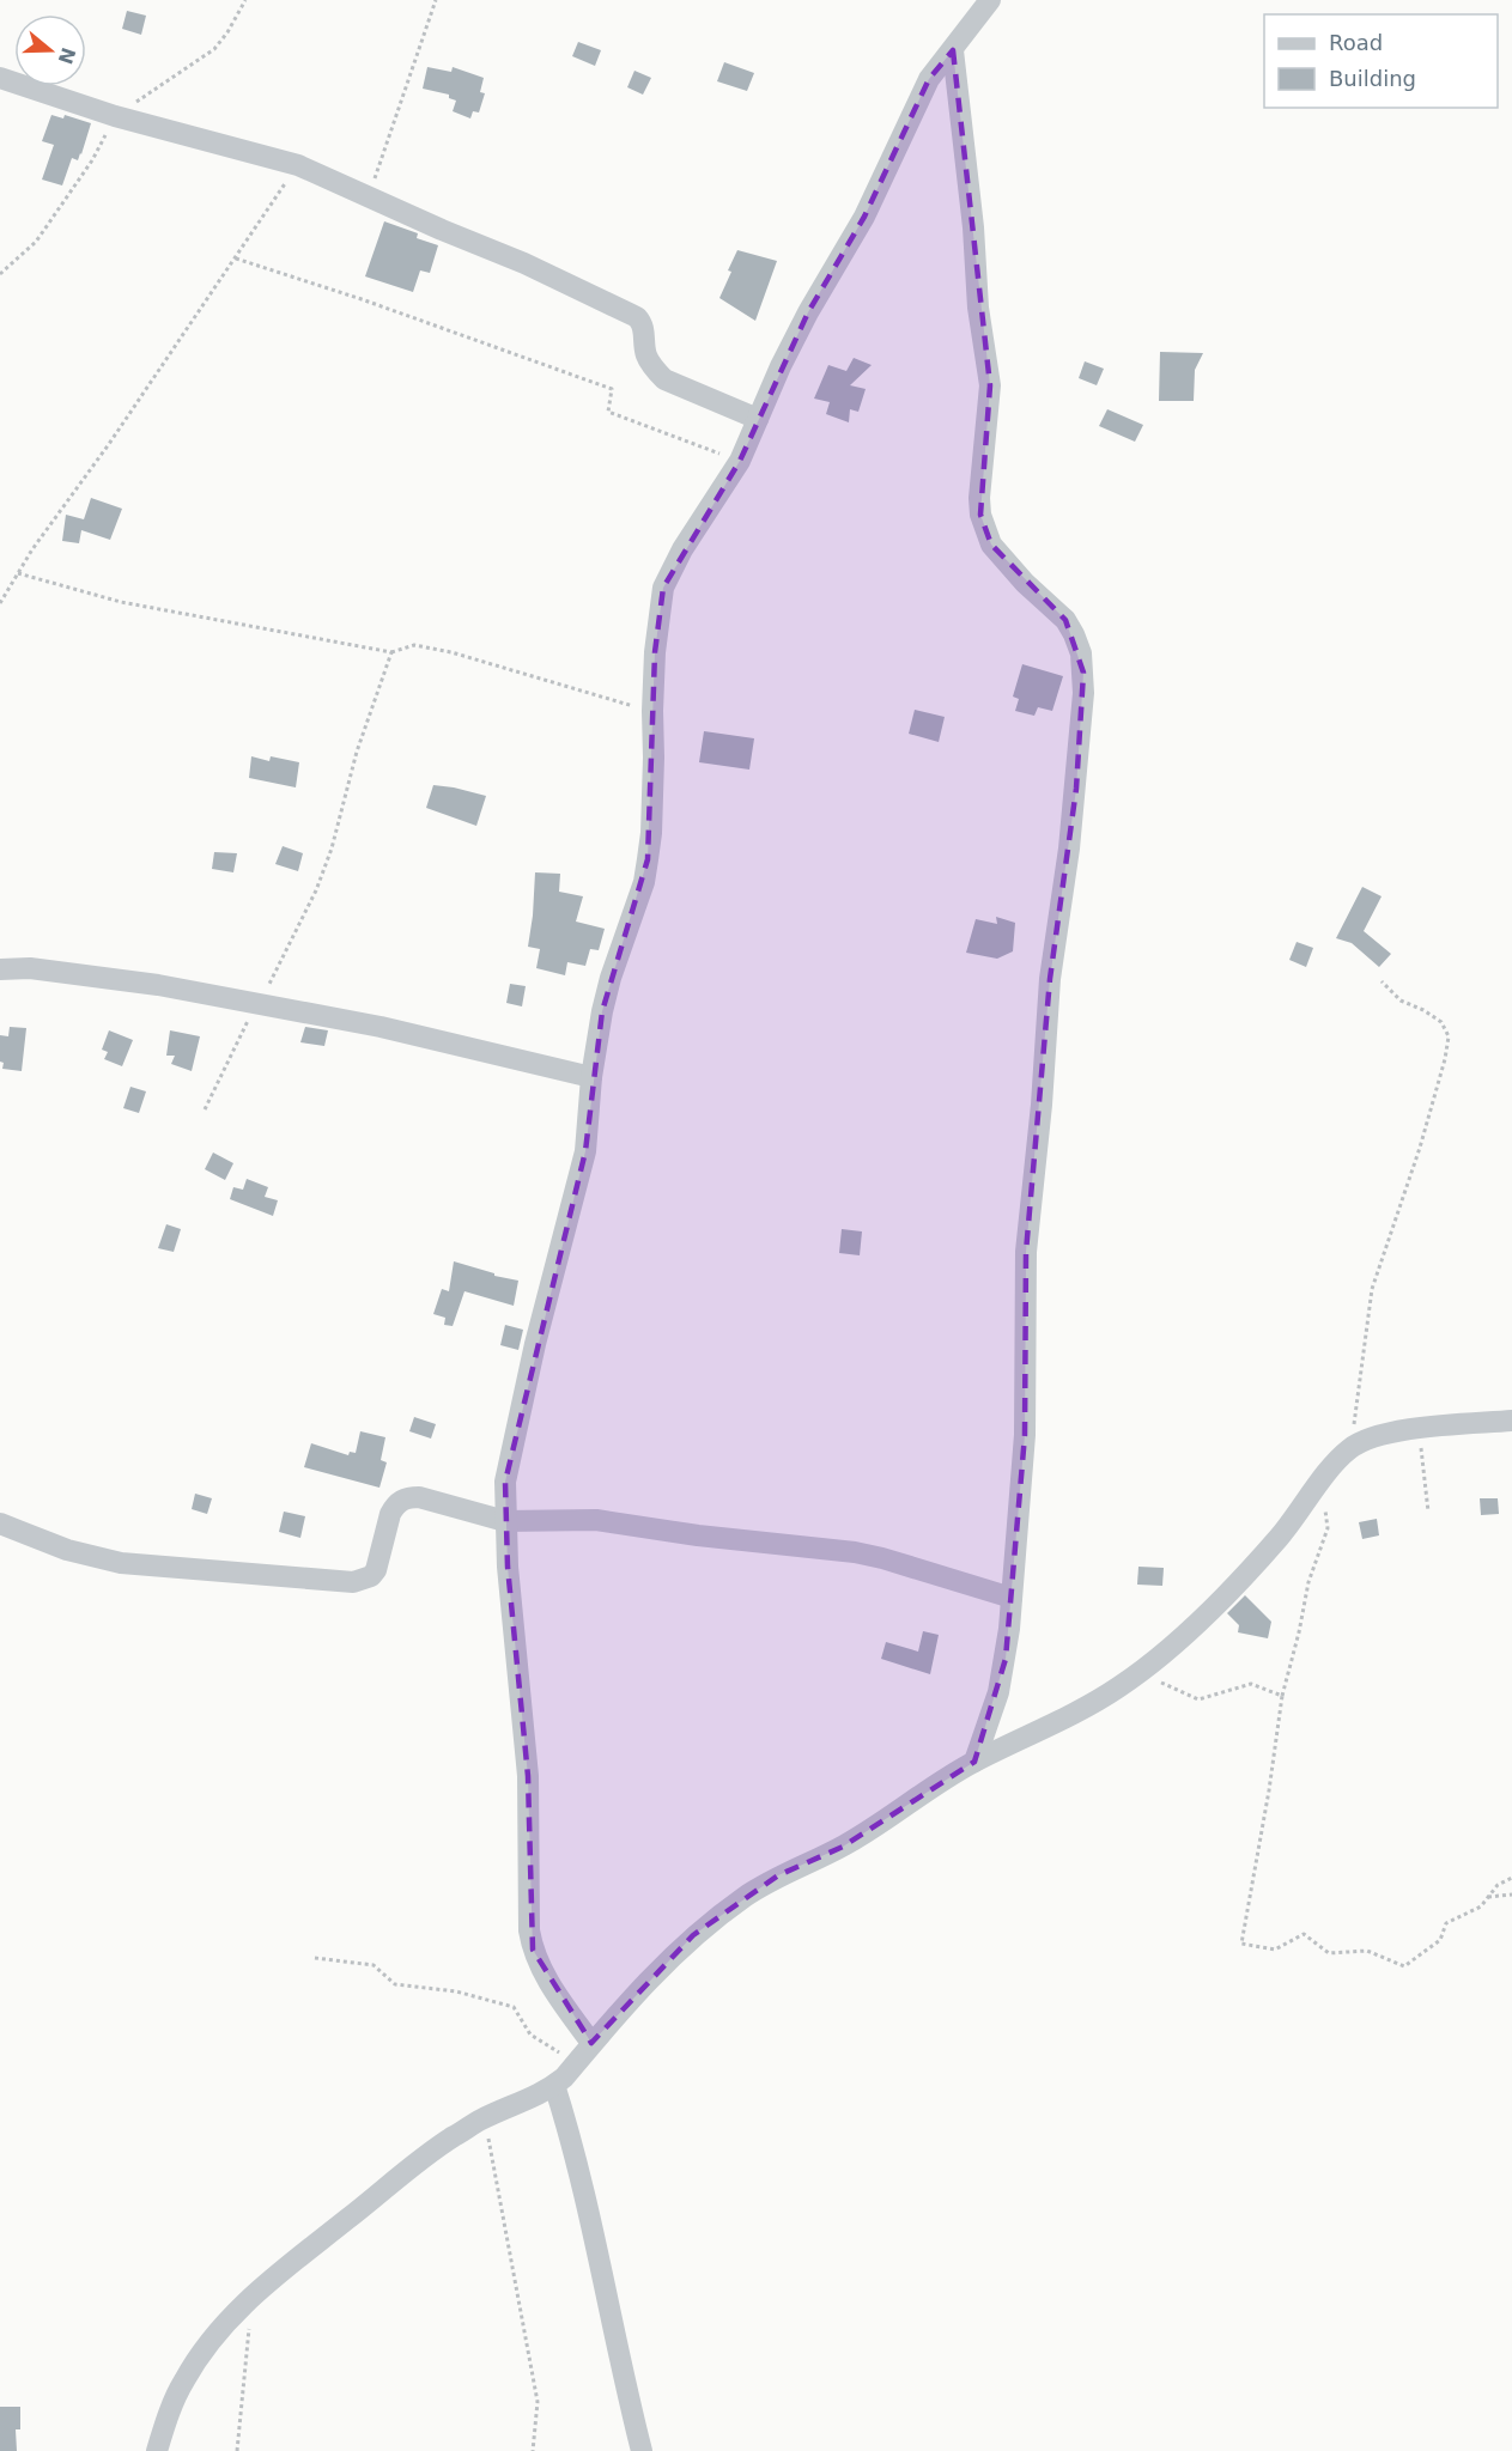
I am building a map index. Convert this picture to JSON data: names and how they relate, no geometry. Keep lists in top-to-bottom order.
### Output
{
  "legend": ["Road", "Building"],
  "north": "right"
}
